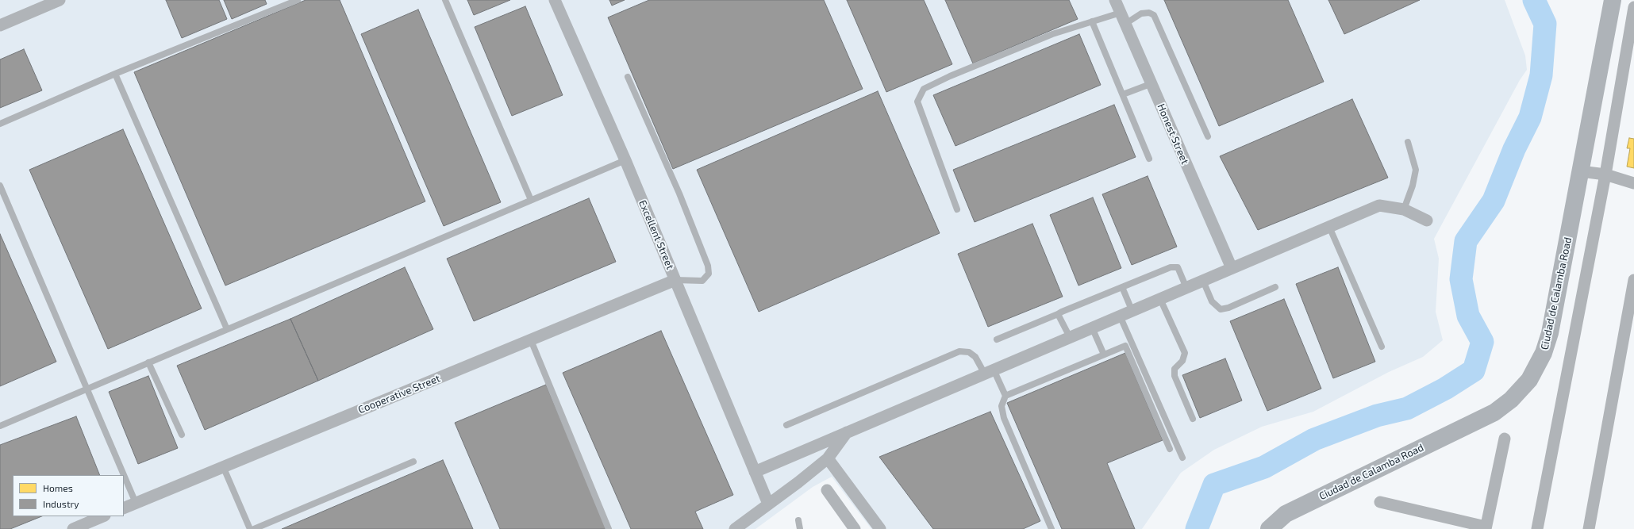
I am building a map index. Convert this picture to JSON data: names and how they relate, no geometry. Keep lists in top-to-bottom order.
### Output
{
  "streets": {
    "main road": ["Ciudad de Calamba Road"],
    "street": ["Honest Street", "Excellent Street", "Cooperative Street"]
  },
  "crossings": [
    ["Excellent Street", "Cooperative Street"]
  ],
  "legend": ["Homes", "Industry"]
}
